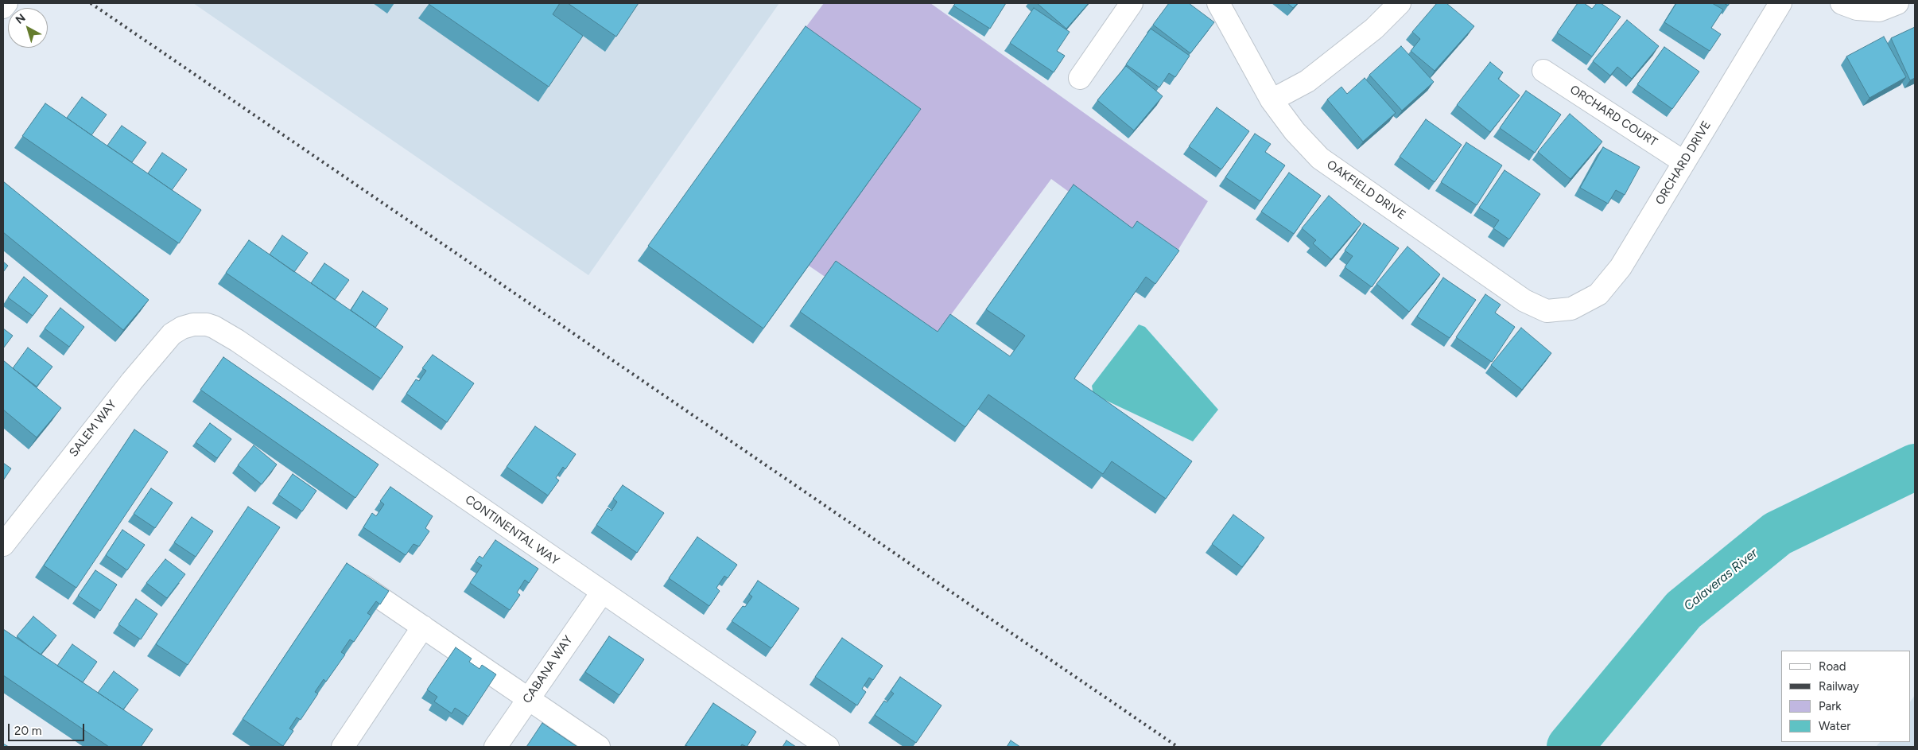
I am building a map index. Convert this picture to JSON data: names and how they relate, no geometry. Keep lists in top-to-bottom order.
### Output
{
  "streets": {
    "street": [
      "ORCHARD COURT",
      "ORCHARD DRIVE",
      "OAKFIELD DRIVE",
      "SALEM WAY",
      "CONTINENTAL WAY",
      "CABANA WAY"
    ]
  },
  "crossings": [
    ["ORCHARD COURT", "ORCHARD DRIVE"],
    ["ORCHARD DRIVE", "OAKFIELD DRIVE"],
    ["SALEM WAY", "CONTINENTAL WAY"],
    ["CONTINENTAL WAY", "CABANA WAY"]
  ],
  "water": ["Calaveras River"],
  "legend": [
    "Road",
    "Railway",
    "Park",
    "Water"
  ],
  "scale_bar": "20 m",
  "north": "top left"
}
